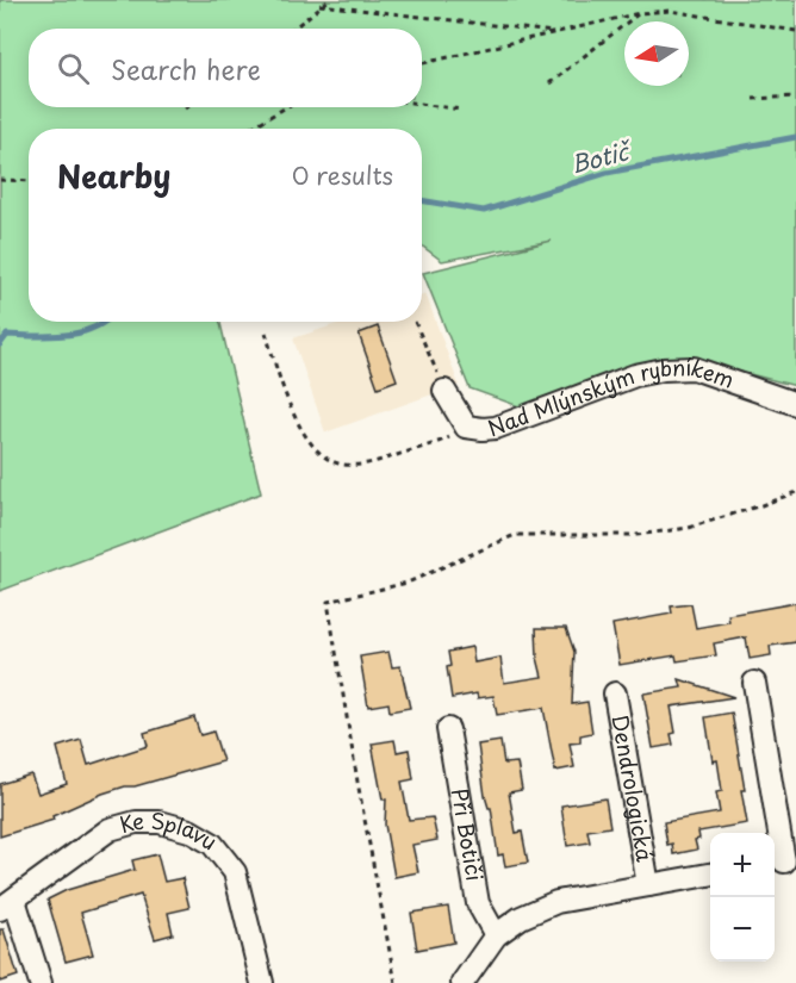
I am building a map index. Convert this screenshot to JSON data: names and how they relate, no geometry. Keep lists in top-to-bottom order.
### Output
{
  "streets": {
    "street": [
      "Nad Mlýnským rybníkem",
      "Dendrologická",
      "Při Botiči",
      "Ke Splavu"
    ]
  },
  "water": ["Botič"],
  "north": "left",
  "page": {
    "search": "Search here",
    "heading": ["Nearby", "0 results"],
    "map_buttons": ["+", "−"]
  }
}
